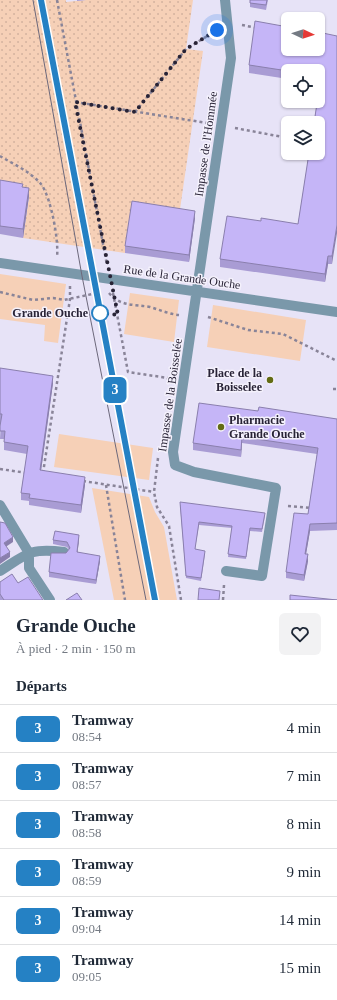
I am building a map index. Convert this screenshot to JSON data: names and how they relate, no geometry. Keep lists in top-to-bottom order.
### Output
{
  "streets": {
    "street": ["Impasse de l'Hommée", "Rue de la Grande Ouche", "Impasse de la Boisselée"]
  },
  "crossings": [
    ["Impasse de l'Hommée", "Rue de la Grande Ouche"],
    ["Impasse de l'Hommée", "Impasse de la Boisselée"],
    ["Rue de la Grande Ouche", "Impasse de la Boisselée"]
  ],
  "places": ["Grande Ouche", "Place de la Boisselee", "Pharmacie Grande Ouche"],
  "lines": ["tram line 3"],
  "north": "right",
  "page": {
    "on_map": "3",
    "heading": [
      ["Grande Ouche", "À pied · 2 min · 150 m"],
      "Départs"
    ],
    "list": [
      {
        "mark": "3",
        "name": "Tramway",
        "note": "08:54",
        "value": "4 min"
      },
      {
        "mark": "3",
        "name": "Tramway",
        "note": "08:57",
        "value": "7 min"
      },
      {
        "mark": "3",
        "name": "Tramway",
        "note": "08:58",
        "value": "8 min"
      },
      {
        "mark": "3",
        "name": "Tramway",
        "note": "08:59",
        "value": "9 min"
      },
      {
        "mark": "3",
        "name": "Tramway",
        "note": "09:04",
        "value": "14 min"
      },
      {
        "mark": "3",
        "name": "Tramway",
        "note": "09:05",
        "value": "15 min"
      }
    ]
  }
}
